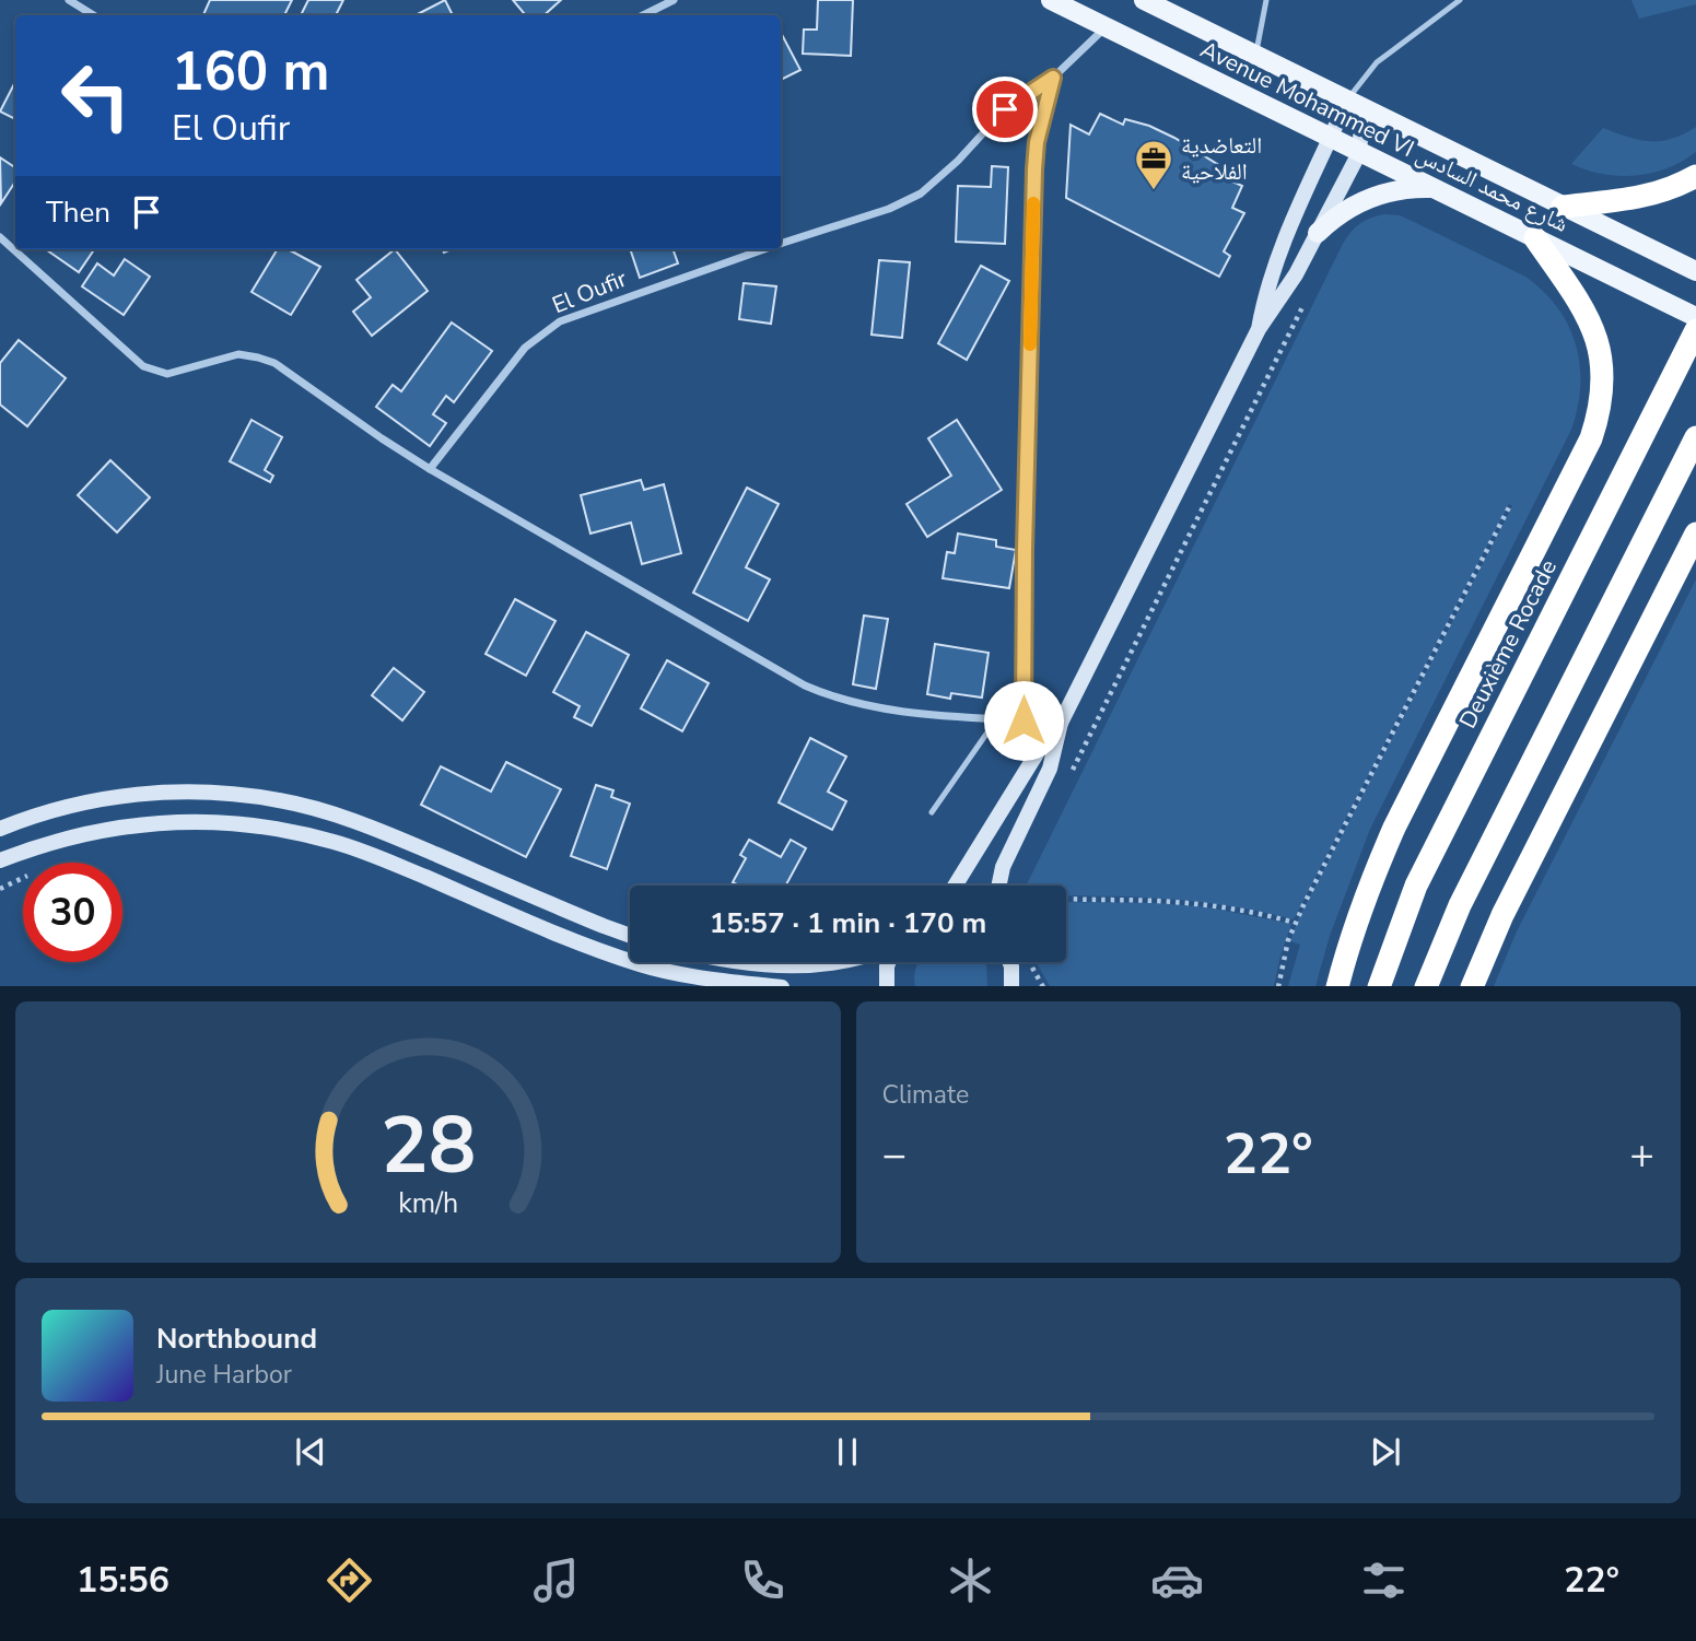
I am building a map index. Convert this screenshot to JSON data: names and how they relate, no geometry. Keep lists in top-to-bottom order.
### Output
{
  "streets": {
    "highway": ["Deuxième Rocade"],
    "main road": ["Avenue Mohammed VI شارع محمد السادس"],
    "street": ["El Oufir"]
  },
  "crossings": [
    ["Avenue Mohammed VI شارع محمد السادس", "El Oufir"]
  ],
  "places": {
    "office": ["التعاضدية الفلاحية"]
  },
  "page": {
    "turn": ["160 m", "El Oufir"],
    "then": "Then",
    "limit": "30",
    "trip": "15:57 · 1 min · 170 m",
    "tile": "Climate",
    "heat": ["−", "22°", "+"],
    "song": ["Northbound", "June Harbor"],
    "tabs": ["15:56", "22°"],
    "gauge": ["28", "km/h"]
  }
}
